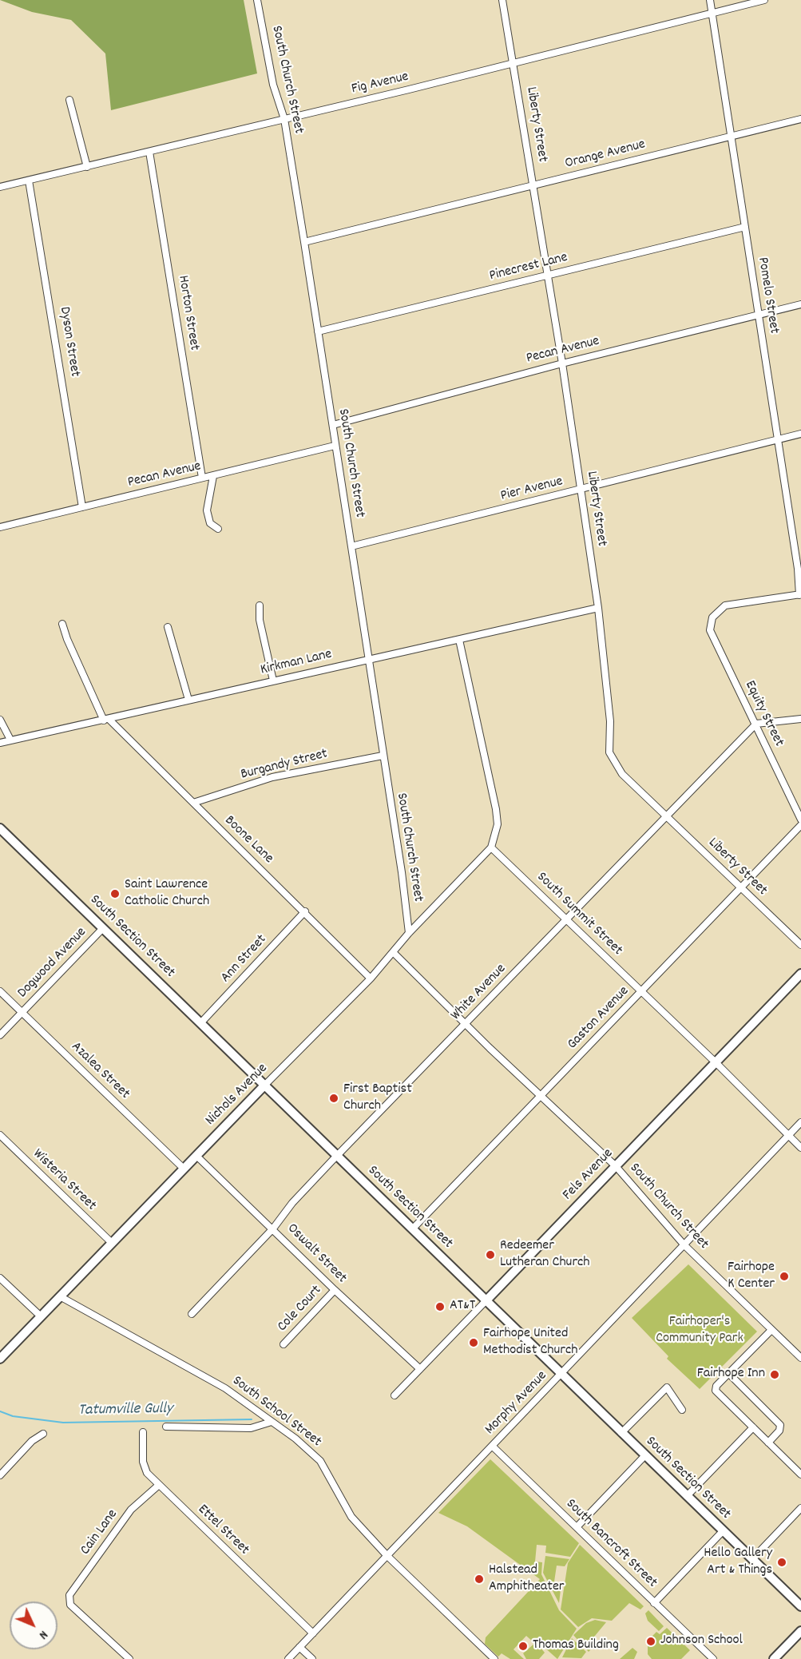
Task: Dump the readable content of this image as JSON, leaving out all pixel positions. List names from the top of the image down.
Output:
{
  "streets": {
    "street": [
      "South Church Street",
      "Fig Avenue",
      "Liberty Street",
      "Orange Avenue",
      "Pinecrest Lane",
      "Pomelo Street",
      "Horton Street",
      "Dyson Street",
      "Pecan Avenue",
      "Pier Avenue",
      "Kirkman Lane",
      "Equity Street",
      "Burgandy Street",
      "Boone Lane",
      "South Summit Street",
      "South Section Street",
      "Ann Street",
      "Dogwood Avenue",
      "White Avenue",
      "Gaston Avenue",
      "Azalea Street",
      "Nichols Avenue",
      "Fels Avenue",
      "Wisteria Street",
      "Oswalt Street",
      "Cole Court",
      "Morphy Avenue",
      "South School Street",
      "Ettel Street",
      "Cain Lane",
      "South Bancroft Street"
    ]
  },
  "crossings": [
    ["South Church Street", "Fig Avenue"],
    ["South Church Street", "Orange Avenue"],
    ["South Church Street", "Pinecrest Lane"],
    ["South Church Street", "Pecan Avenue"],
    ["South Church Street", "Pier Avenue"],
    ["South Church Street", "Kirkman Lane"],
    ["South Church Street", "Burgandy Street"],
    ["South Church Street", "White Avenue"],
    ["South Church Street", "Gaston Avenue"],
    ["South Church Street", "Nichols Avenue"],
    ["South Church Street", "Fels Avenue"],
    ["South Church Street", "Morphy Avenue"],
    ["Fig Avenue", "Liberty Street"],
    ["Fig Avenue", "Pomelo Street"],
    ["Fig Avenue", "Horton Street"],
    ["Fig Avenue", "Dyson Street"],
    ["Liberty Street", "Orange Avenue"],
    ["Liberty Street", "Pinecrest Lane"],
    ["Liberty Street", "Pecan Avenue"],
    ["Liberty Street", "Pier Avenue"],
    ["Liberty Street", "Kirkman Lane"],
    ["Liberty Street", "White Avenue"],
    ["Liberty Street", "Gaston Avenue"],
    ["Orange Avenue", "Pomelo Street"],
    ["Pinecrest Lane", "Pomelo Street"],
    ["Pomelo Street", "Pecan Avenue"],
    ["Pomelo Street", "Pier Avenue"],
    ["Pomelo Street", "Equity Street"],
    ["Horton Street", "Pecan Avenue"],
    ["Dyson Street", "Pecan Avenue"],
    ["Kirkman Lane", "Boone Lane"],
    ["Equity Street", "White Avenue"],
    ["Burgandy Street", "Boone Lane"],
    ["Boone Lane", "Ann Street"],
    ["Boone Lane", "Nichols Avenue"],
    ["South Summit Street", "White Avenue"],
    ["South Summit Street", "Gaston Avenue"],
    ["South Summit Street", "Nichols Avenue"],
    ["South Summit Street", "Fels Avenue"],
    ["South Summit Street", "Morphy Avenue"],
    ["South Section Street", "Ann Street"],
    ["South Section Street", "Dogwood Avenue"],
    ["South Section Street", "White Avenue"],
    ["South Section Street", "Gaston Avenue"],
    ["South Section Street", "Nichols Avenue"],
    ["South Section Street", "Fels Avenue"],
    ["South Section Street", "Morphy Avenue"],
    ["Dogwood Avenue", "Azalea Street"],
    ["White Avenue", "Oswalt Street"],
    ["Azalea Street", "Nichols Avenue"],
    ["Nichols Avenue", "Wisteria Street"],
    ["Nichols Avenue", "Oswalt Street"],
    ["Nichols Avenue", "South School Street"],
    ["Fels Avenue", "Oswalt Street"],
    ["Oswalt Street", "Cole Court"],
    ["Morphy Avenue", "South School Street"],
    ["Morphy Avenue", "Ettel Street"],
    ["Morphy Avenue", "South Bancroft Street"],
    ["Ettel Street", "Cain Lane"]
  ],
  "water": ["Tatumville Gully"],
  "parks": ["Fairhoper's Community Park"],
  "places": [
    "Saint Lawrence Catholic Church",
    "First Baptist Church",
    "Redeemer Lutheran Church",
    "Fairhope K Center",
    "AT&T",
    "Fairhope United Methodist Church",
    "Fairhope Inn",
    "Hello Gallery Art & Things",
    "Halstead Amphitheater",
    "Johnson School",
    "Thomas Building"
  ],
  "north": "bottom right"
}
